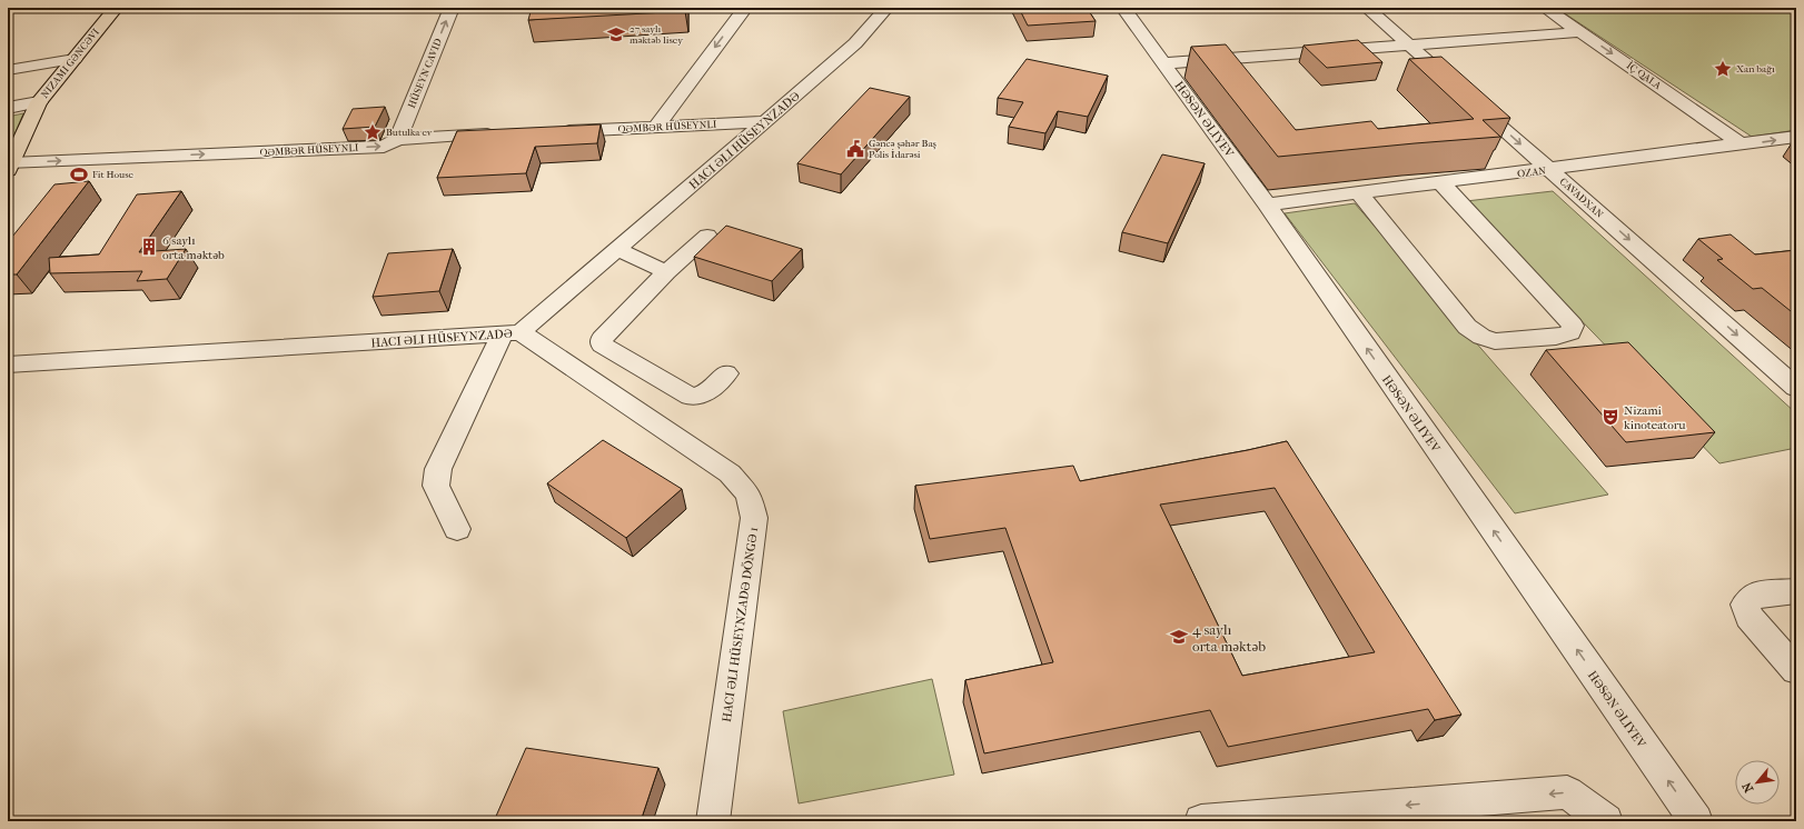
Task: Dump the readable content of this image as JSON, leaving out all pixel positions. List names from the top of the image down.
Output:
{
  "streets": {
    "main road": ["NIZAMI GƏNCƏVI"],
    "street": [
      "HÜSEYN CAVID",
      "İÇ QALA",
      "HƏSƏN ƏLIYEV",
      "QƏMBƏR HÜSEYNLI",
      "OZAN",
      "CAVADXAN"
    ]
  },
  "crossings": [
    ["NIZAMI GƏNCƏVI", "QƏMBƏR HÜSEYNLI"],
    ["HÜSEYN CAVID", "QƏMBƏR HÜSEYNLI"],
    ["İÇ QALA", "OZAN"],
    ["HƏSƏN ƏLIYEV", "OZAN"],
    ["OZAN", "CAVADXAN"]
  ],
  "one_way": [
    "HÜSEYN CAVID",
    "İÇ QALA",
    "HƏSƏN ƏLIYEV",
    "CAVADXAN"
  ],
  "places": {
    "school or university": ["27 saylı məktəb-lisey", "4 saylı orta məktəb"],
    "place": ["Xan bağı", "Butulka ev"],
    "public building": ["Gəncə şəhər Baş Polis İdarəsi"],
    "sports": ["Fit House"],
    "building": ["6 saylı orta məktəb"],
    "theatre": ["Nizami kinoteatoru"]
  },
  "north": "bottom left"
}
